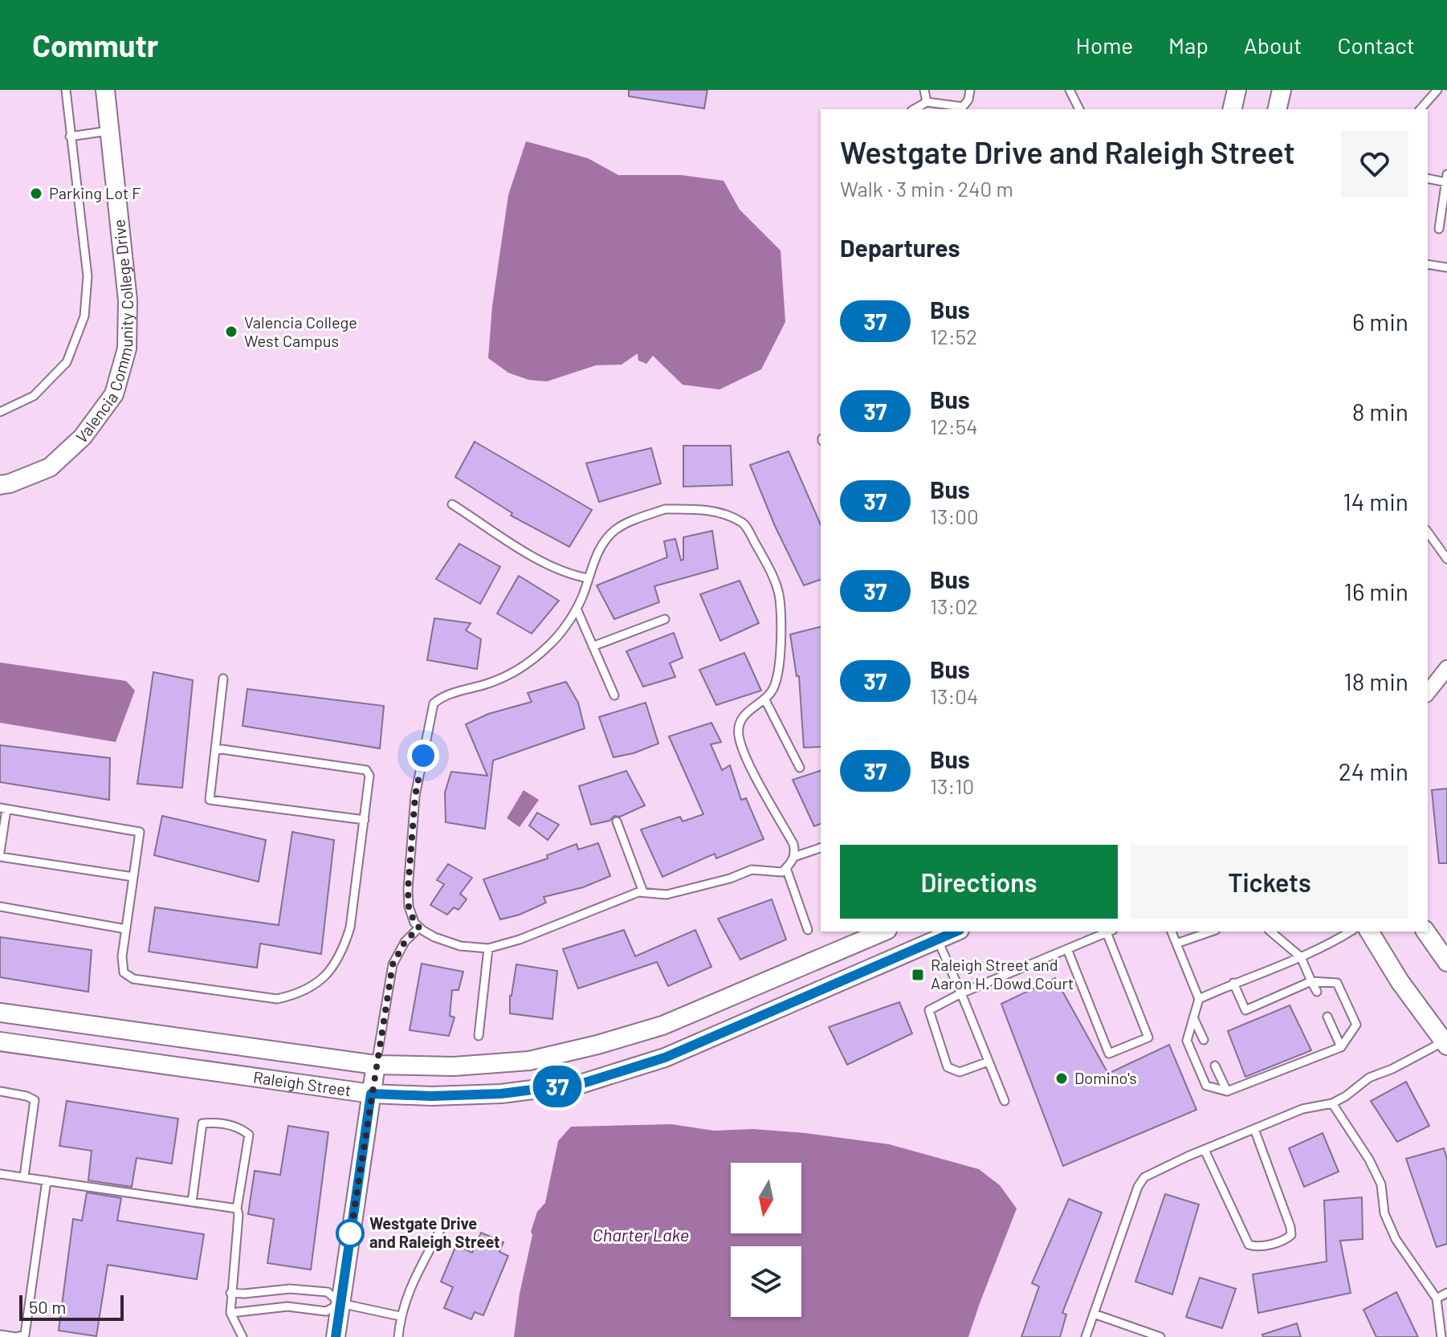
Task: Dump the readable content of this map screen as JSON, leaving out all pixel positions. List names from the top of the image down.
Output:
{
  "streets": {
    "street": ["Valencia Community College Drive", "Raleigh Street"]
  },
  "water": ["Charter Lake"],
  "places": {
    "other": [
      "Parking Lot F",
      "Valencia College West Campus",
      "Domino's",
      "Westgate Drive and Raleigh Street"
    ],
    "transit": ["Raleigh Street and Aaron H. Dowd Court"]
  },
  "lines": ["bus line 37"],
  "scale_bar": "50 m",
  "north": "bottom",
  "page": {
    "header": "Commutr",
    "nav": [
      "Home",
      "Map",
      "About",
      "Contact"
    ],
    "on_map": "37",
    "heading": [
      ["Westgate Drive and Raleigh Street", "Walk · 3 min · 240 m"],
      "Departures"
    ],
    "list": [
      {
        "mark": "37",
        "name": "Bus",
        "note": "12:52",
        "value": "6 min"
      },
      {
        "mark": "37",
        "name": "Bus",
        "note": "12:54",
        "value": "8 min"
      },
      {
        "mark": "37",
        "name": "Bus",
        "note": "13:00",
        "value": "14 min"
      },
      {
        "mark": "37",
        "name": "Bus",
        "note": "13:02",
        "value": "16 min"
      },
      {
        "mark": "37",
        "name": "Bus",
        "note": "13:04",
        "value": "18 min"
      },
      {
        "mark": "37",
        "name": "Bus",
        "note": "13:10",
        "value": "24 min"
      }
    ],
    "buttons": ["Directions", "Tickets"],
    "scale": "50 m"
  }
}
